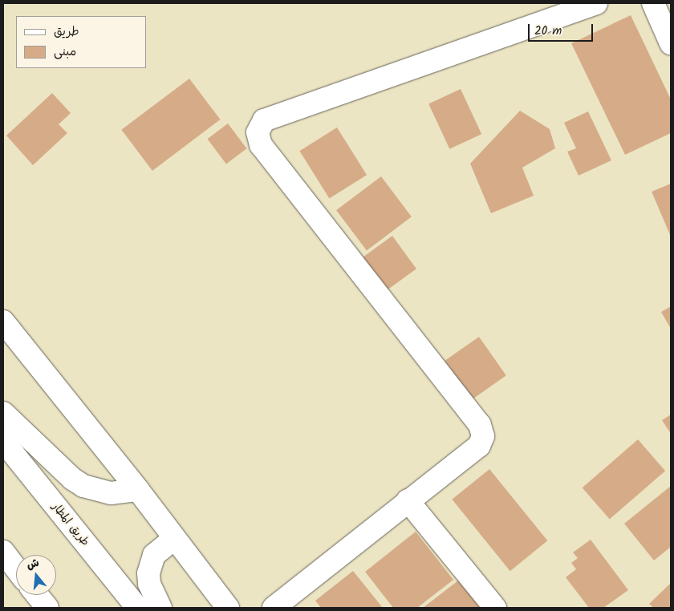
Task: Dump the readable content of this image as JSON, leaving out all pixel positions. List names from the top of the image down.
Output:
{
  "streets": {
    "main road": ["طريق المطار"]
  },
  "legend": ["طريق", "مبنى"],
  "scale_bar": "20 m",
  "north": "top"
}
